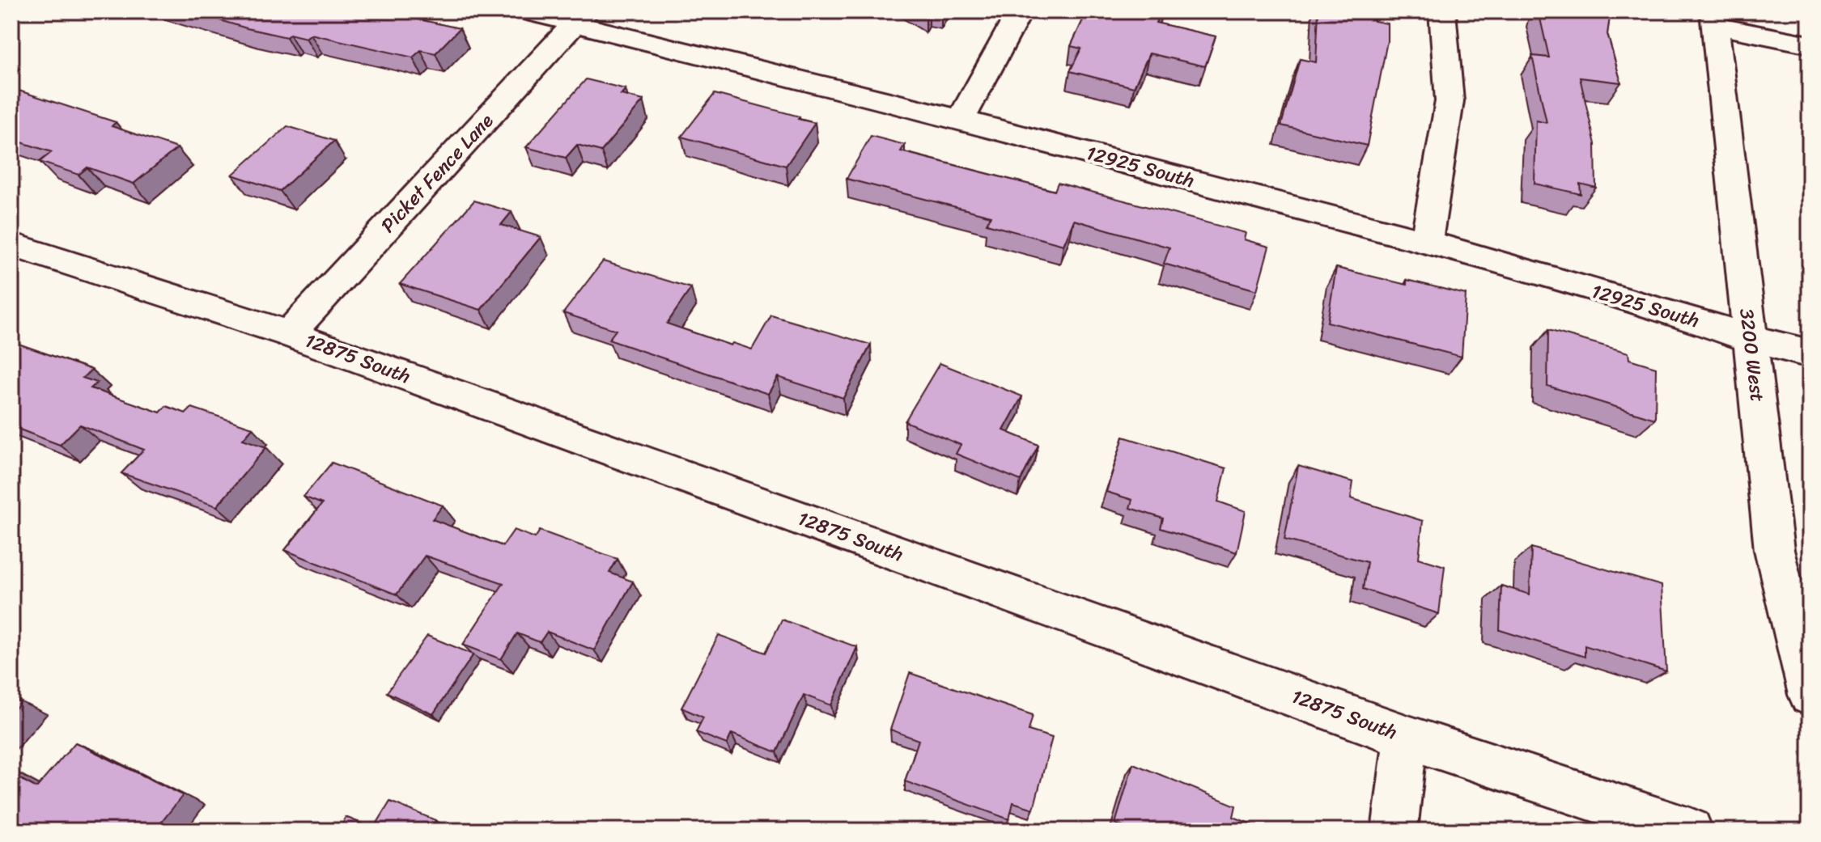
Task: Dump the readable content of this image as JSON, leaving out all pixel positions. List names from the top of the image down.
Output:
{
  "streets": {
    "street": [
      "12925 South",
      "Picket Fence Lane",
      "3200 West",
      "12875 South"
    ]
  },
  "crossings": [
    ["12925 South", "Picket Fence Lane"],
    ["12925 South", "3200 West"],
    ["Picket Fence Lane", "12875 South"]
  ]
}
